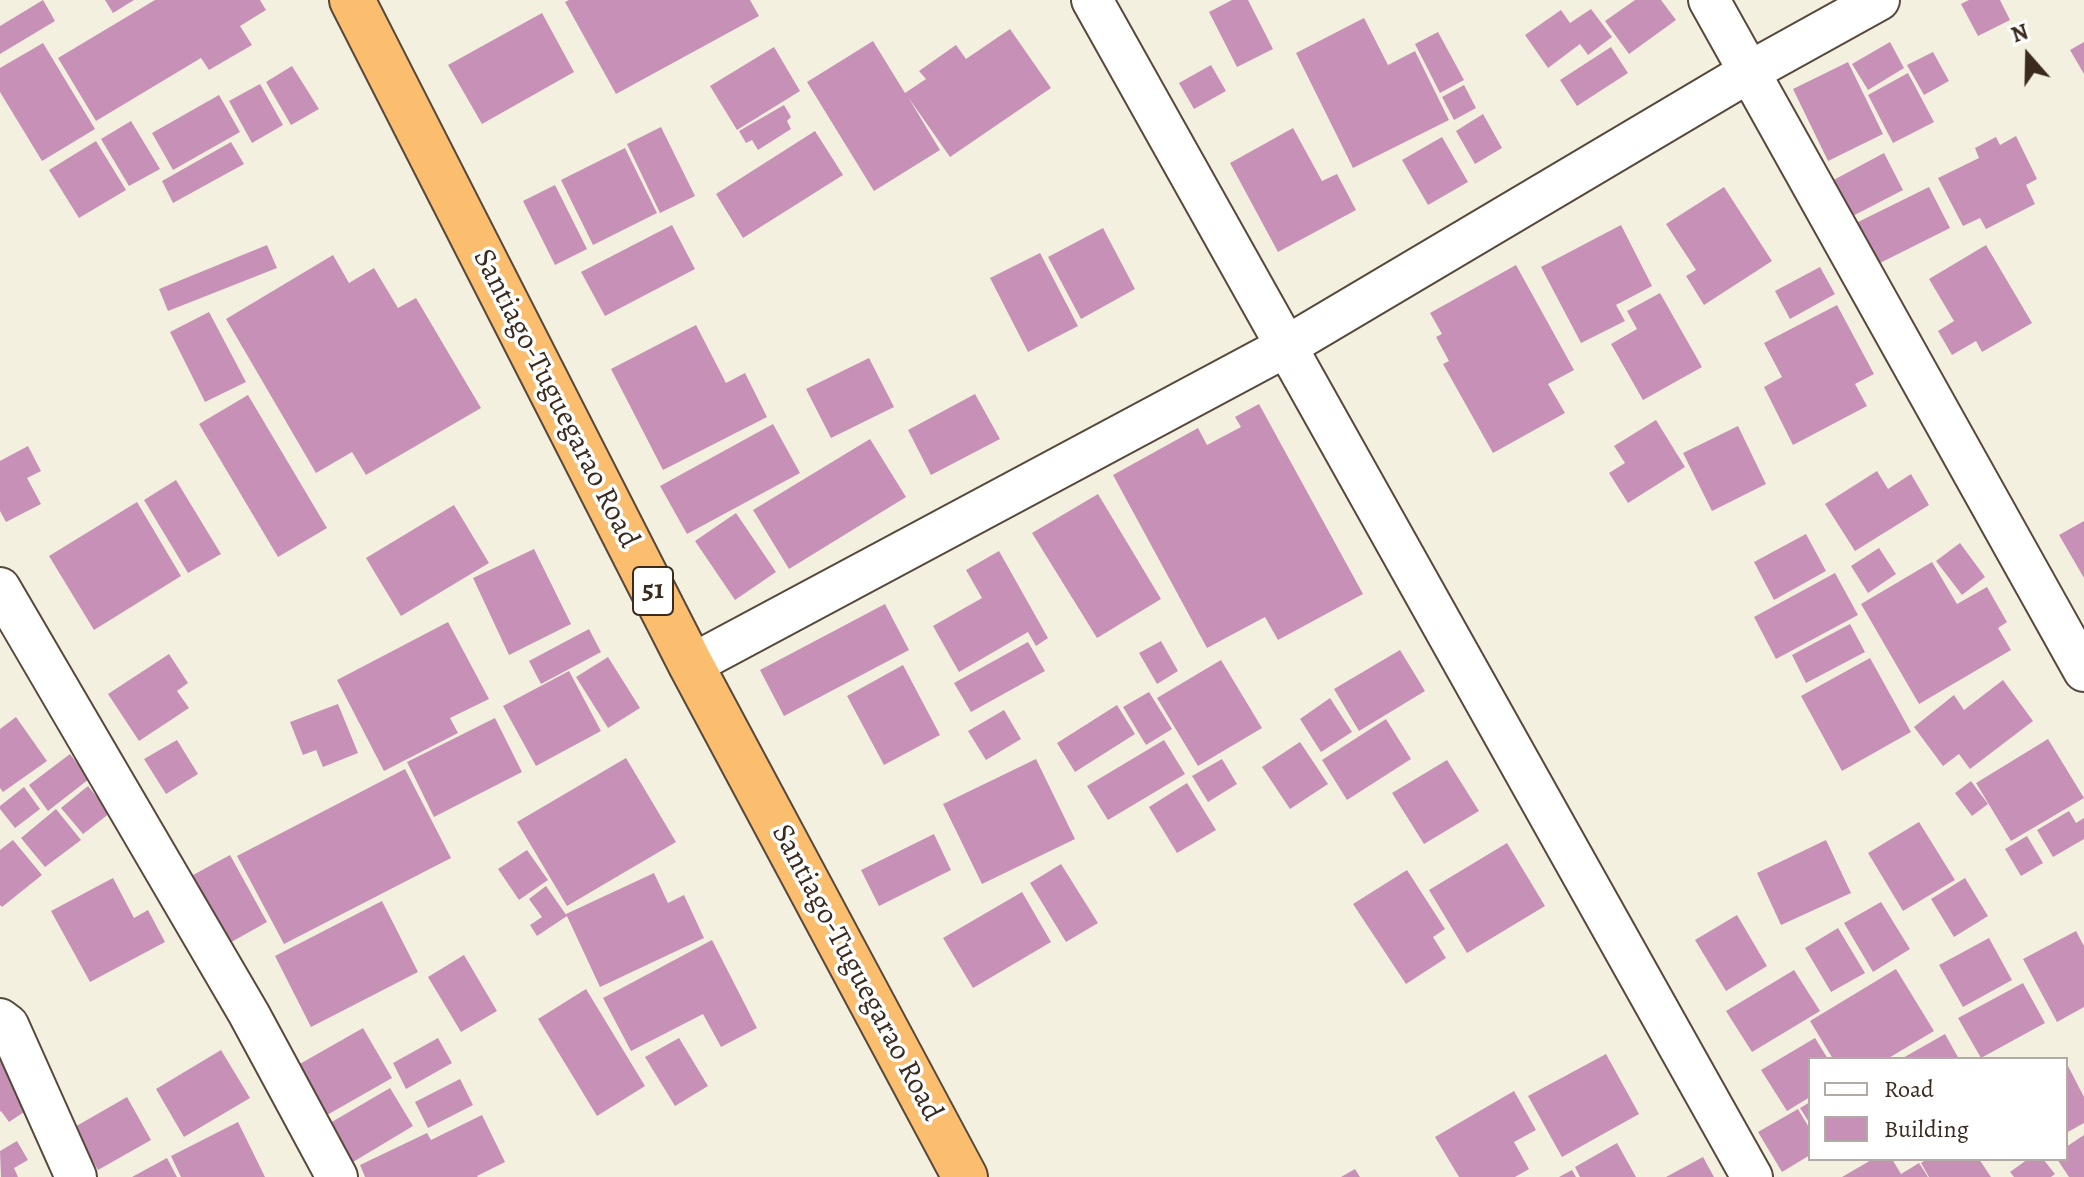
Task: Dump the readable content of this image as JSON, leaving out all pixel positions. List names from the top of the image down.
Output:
{
  "streets": {
    "highway": ["Santiago-Tuguegarao Road", "51"]
  },
  "legend": ["Road", "Building"],
  "north": "top"
}
